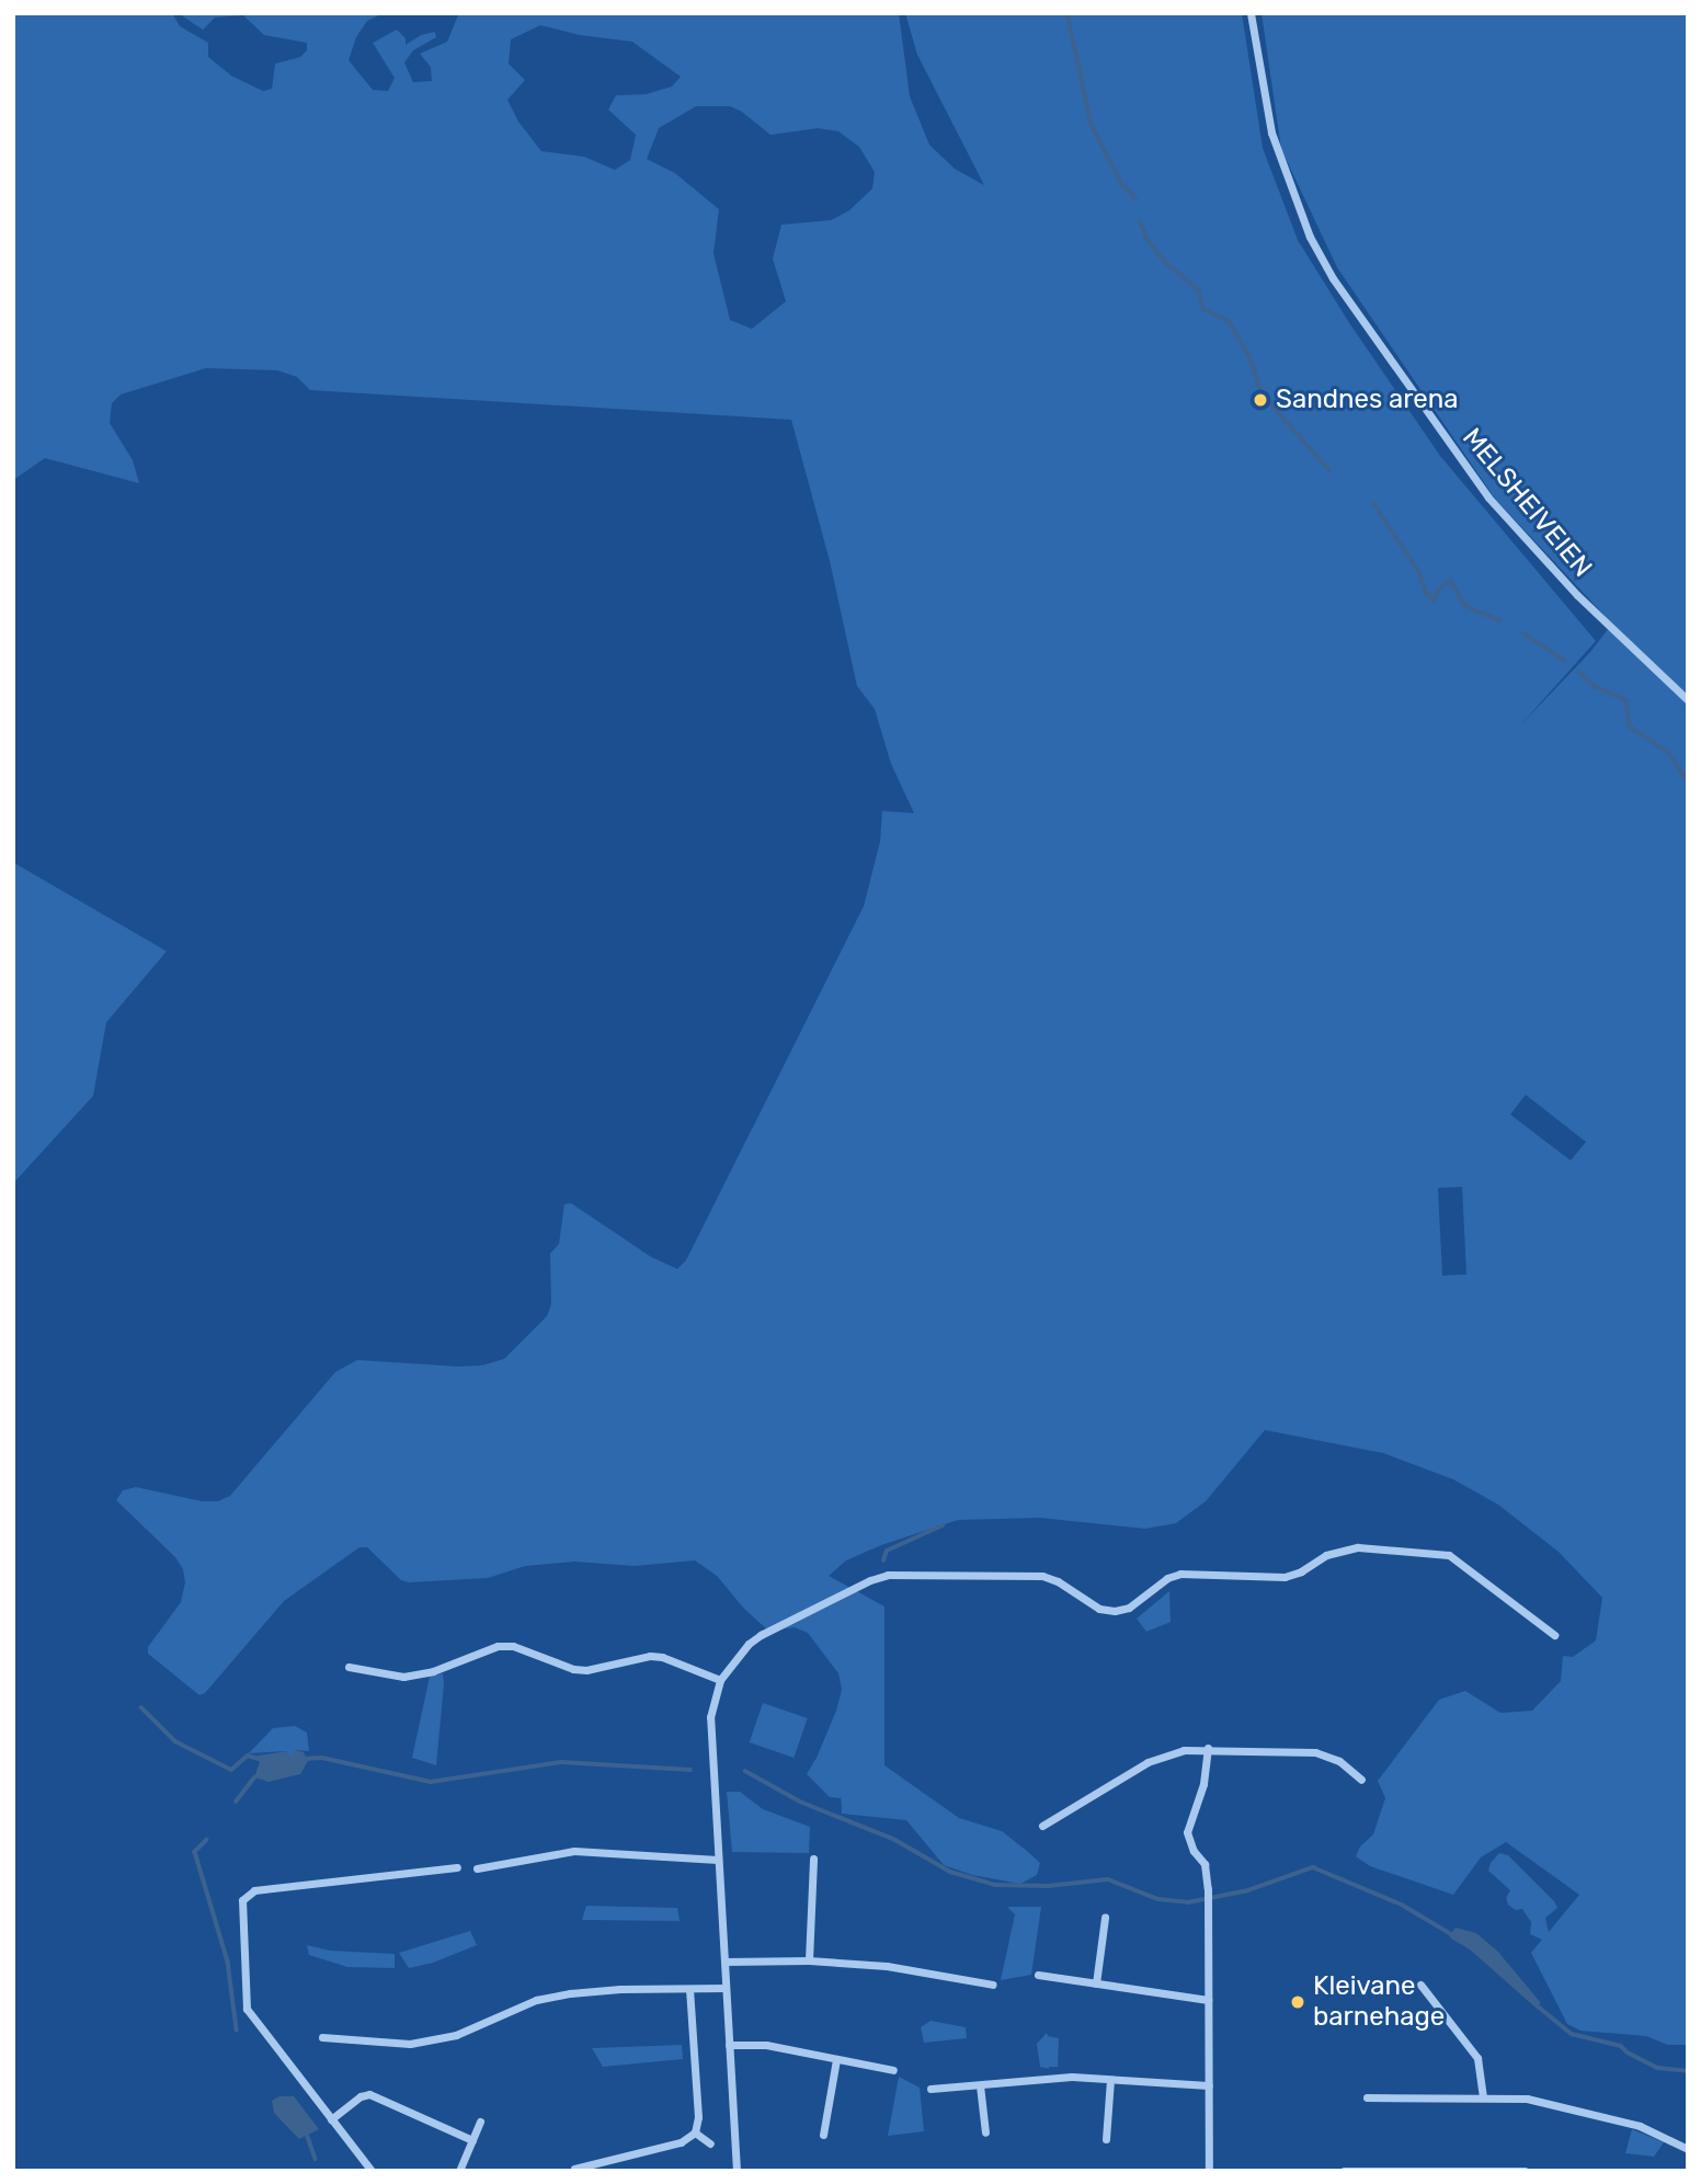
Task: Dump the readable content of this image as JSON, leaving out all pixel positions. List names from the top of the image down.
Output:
{
  "streets": {
    "street": ["MELSHEIVEIEN"]
  },
  "places": ["Sandnes arena", "Kleivane barnehage"]
}
